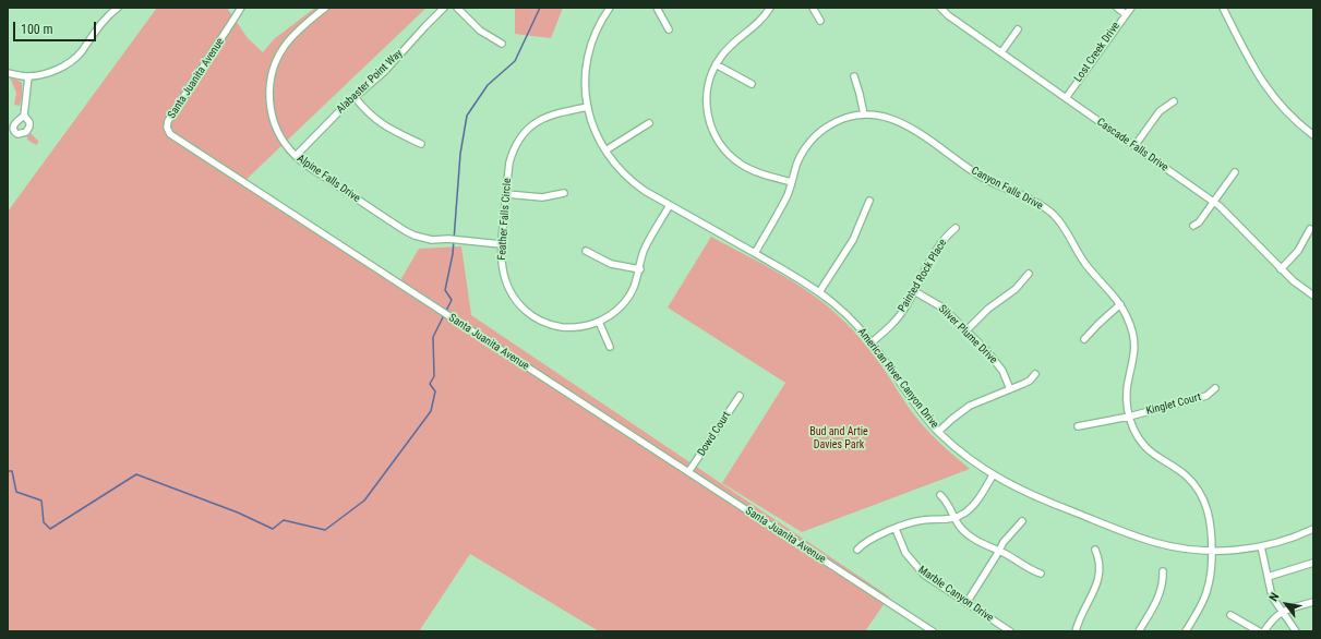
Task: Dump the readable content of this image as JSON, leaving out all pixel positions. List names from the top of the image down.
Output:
{
  "streets": {
    "street": [
      "Lost Creek Drive",
      "Santa Juanita Avenue",
      "Alabaster Point Way",
      "Cascade Falls Drive",
      "Alpine Falls Drive",
      "Canyon Falls Drive",
      "Feather Falls Circle",
      "Painted Rock Place",
      "Silver Plume Drive",
      "American River Canyon Drive",
      "Kinglet Court",
      "Dowd Court",
      "Marble Canyon Drive"
    ]
  },
  "crossings": [
    ["Lost Creek Drive", "Cascade Falls Drive"],
    ["Santa Juanita Avenue", "Dowd Court"],
    ["Alabaster Point Way", "Alpine Falls Drive"],
    ["Alpine Falls Drive", "Feather Falls Circle"],
    ["Canyon Falls Drive", "American River Canyon Drive"],
    ["Canyon Falls Drive", "Kinglet Court"],
    ["Feather Falls Circle", "American River Canyon Drive"],
    ["Painted Rock Place", "Silver Plume Drive"],
    ["Painted Rock Place", "American River Canyon Drive"]
  ],
  "parks": ["Bud and Artie Davies Park"],
  "scale_bar": "100 m",
  "north": "top left"
}
